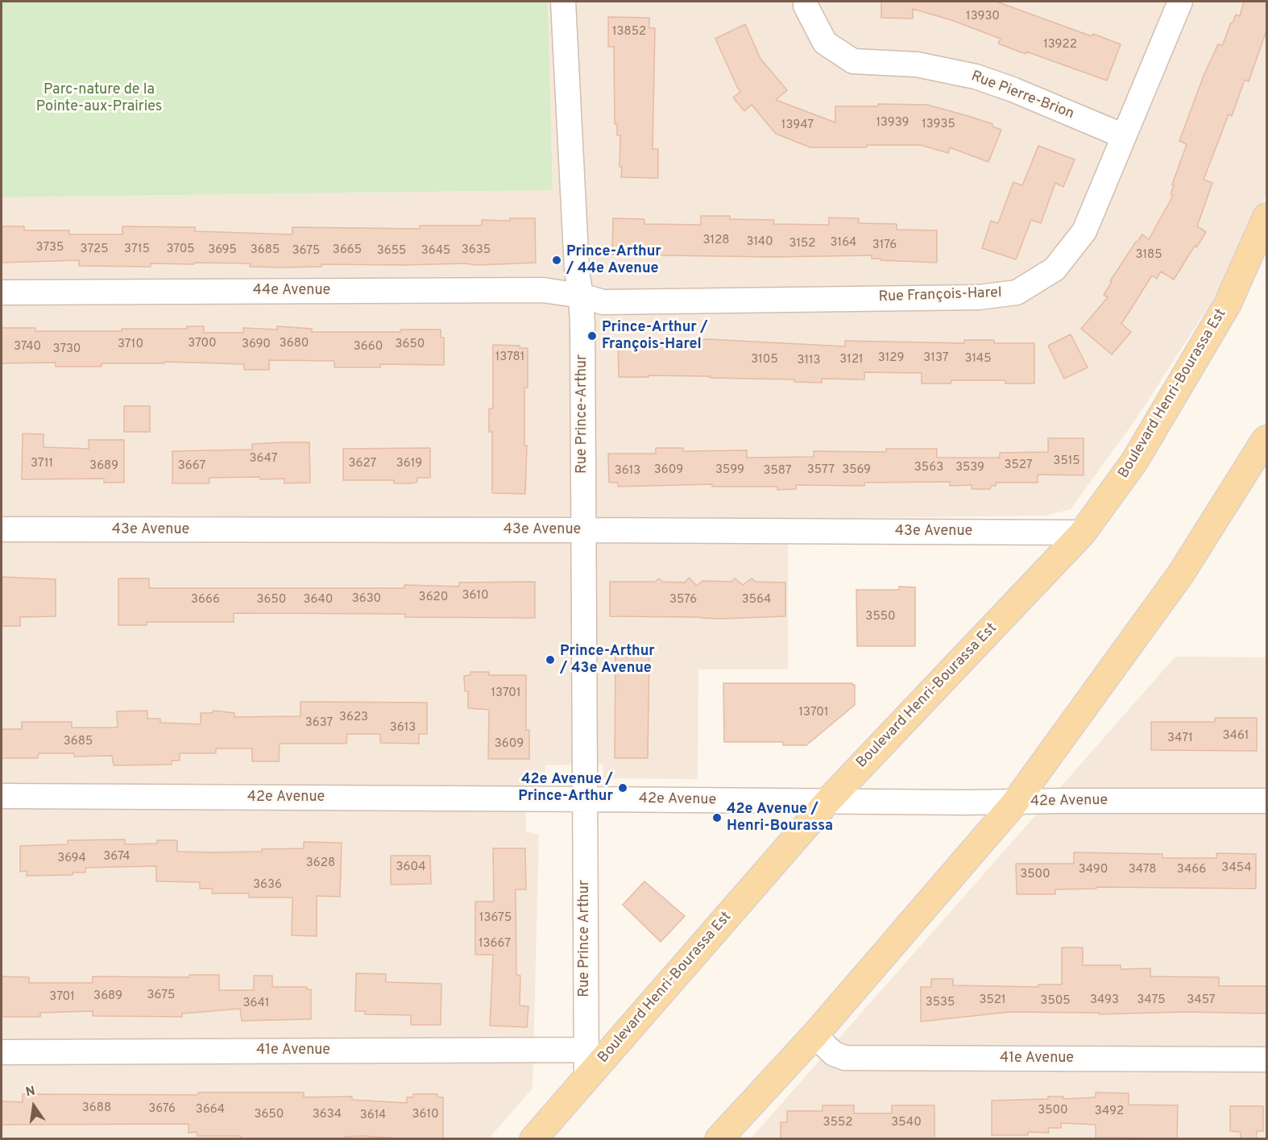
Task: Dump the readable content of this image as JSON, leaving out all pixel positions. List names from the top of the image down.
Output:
{
  "streets": {
    "main road": ["Boulevard Henri-Bourassa Est"],
    "street": [
      "Rue Pierre-Brion",
      "44e Avenue",
      "Rue François-Harel",
      "Rue Prince-Arthur",
      "43e Avenue",
      "42e Avenue",
      "Rue Prince Arthur",
      "41e Avenue"
    ]
  },
  "crossings": [
    ["Rue Pierre-Brion", "Rue François-Harel"],
    ["44e Avenue", "Rue François-Harel"],
    ["44e Avenue", "Rue Prince-Arthur"],
    ["Rue François-Harel", "Rue Prince-Arthur"],
    ["Boulevard Henri-Bourassa Est", "43e Avenue"],
    ["Boulevard Henri-Bourassa Est", "42e Avenue"],
    ["Boulevard Henri-Bourassa Est", "Rue Prince Arthur"],
    ["Rue Prince-Arthur", "43e Avenue"],
    ["Rue Prince-Arthur", "42e Avenue"],
    ["Rue Prince-Arthur", "Rue Prince Arthur"],
    ["42e Avenue", "Rue Prince Arthur"],
    ["Rue Prince Arthur", "41e Avenue"]
  ],
  "parks": ["Parc-nature de la Pointe-aux-Prairies"],
  "places": [
    "Prince-Arthur / 44e Avenue",
    "Prince-Arthur / François-Harel",
    "Prince-Arthur / 43e Avenue",
    "42e Avenue / Prince-Arthur",
    "42e Avenue / Henri-Bourassa"
  ],
  "house_numbers": [
    "13930",
    "13852",
    "13922",
    "13939",
    "13935",
    "13947",
    "3128",
    "3140",
    "3164",
    "3152",
    "3176",
    "3735",
    "3725",
    "3715",
    "3705",
    "3695",
    "3685",
    "3665",
    "3635",
    "3675",
    "3655",
    "3645",
    "3185",
    "3700",
    "3680",
    "3710",
    "3690",
    "3650",
    "3740",
    "3660",
    "3730",
    "13781",
    "3129",
    "3137",
    "3145",
    "3105",
    "3121",
    "3113",
    "3647",
    "3515",
    "3711",
    "3627",
    "3619",
    "3527",
    "3689",
    "3667",
    "3563",
    "3539",
    "3609",
    "3599",
    "3577",
    "3569",
    "3613",
    "3587",
    "3610",
    "3620",
    "3630",
    "3666",
    "3650",
    "3640",
    "3576",
    "3564",
    "3550",
    "13701",
    "13701",
    "3623",
    "3637",
    "3613",
    "3461",
    "3471",
    "3685",
    "3609",
    "3674",
    "3694",
    "3628",
    "3604",
    "3454",
    "3490",
    "3478",
    "3466",
    "3500",
    "3636",
    "13675",
    "13667",
    "3675",
    "3689",
    "3701",
    "3521",
    "3493",
    "3475",
    "3457",
    "3505",
    "3535",
    "3641",
    "3688",
    "3676",
    "3664",
    "3500",
    "3492",
    "3650",
    "3634",
    "3610",
    "3614",
    "3552",
    "3540"
  ],
  "north": "top"
}
